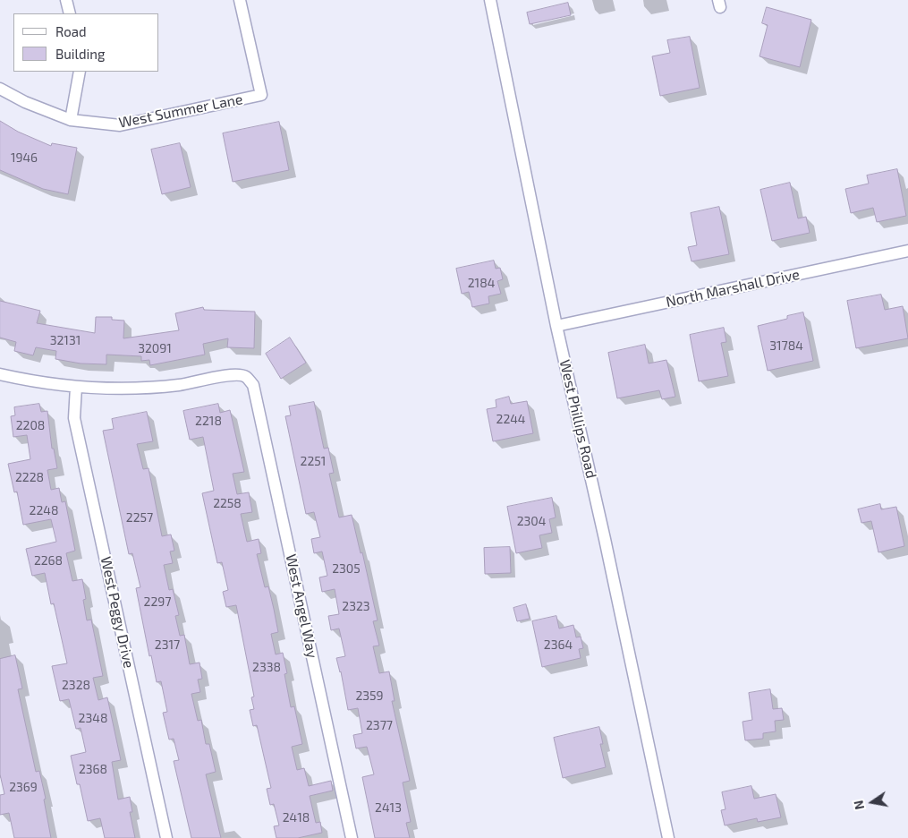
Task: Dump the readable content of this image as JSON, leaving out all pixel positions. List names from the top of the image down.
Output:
{
  "streets": {
    "street": [
      "West Summer Lane",
      "North Marshall Drive",
      "West Phillips Road",
      "West Angel Way",
      "West Peggy Drive"
    ]
  },
  "crossings": [
    ["North Marshall Drive", "West Phillips Road"],
    ["West Angel Way", "West Peggy Drive"]
  ],
  "house_numbers": [
    "1946",
    "2184",
    "32131",
    "31784",
    "32091",
    "2244",
    "2218",
    "2208",
    "2251",
    "2228",
    "2258",
    "2248",
    "2257",
    "2304",
    "2268",
    "2305",
    "2297",
    "2323",
    "2317",
    "2364",
    "2338",
    "2328",
    "2359",
    "2348",
    "2377",
    "2368",
    "2369",
    "2413",
    "2418"
  ],
  "legend": ["Road", "Building"],
  "north": "left"
}
